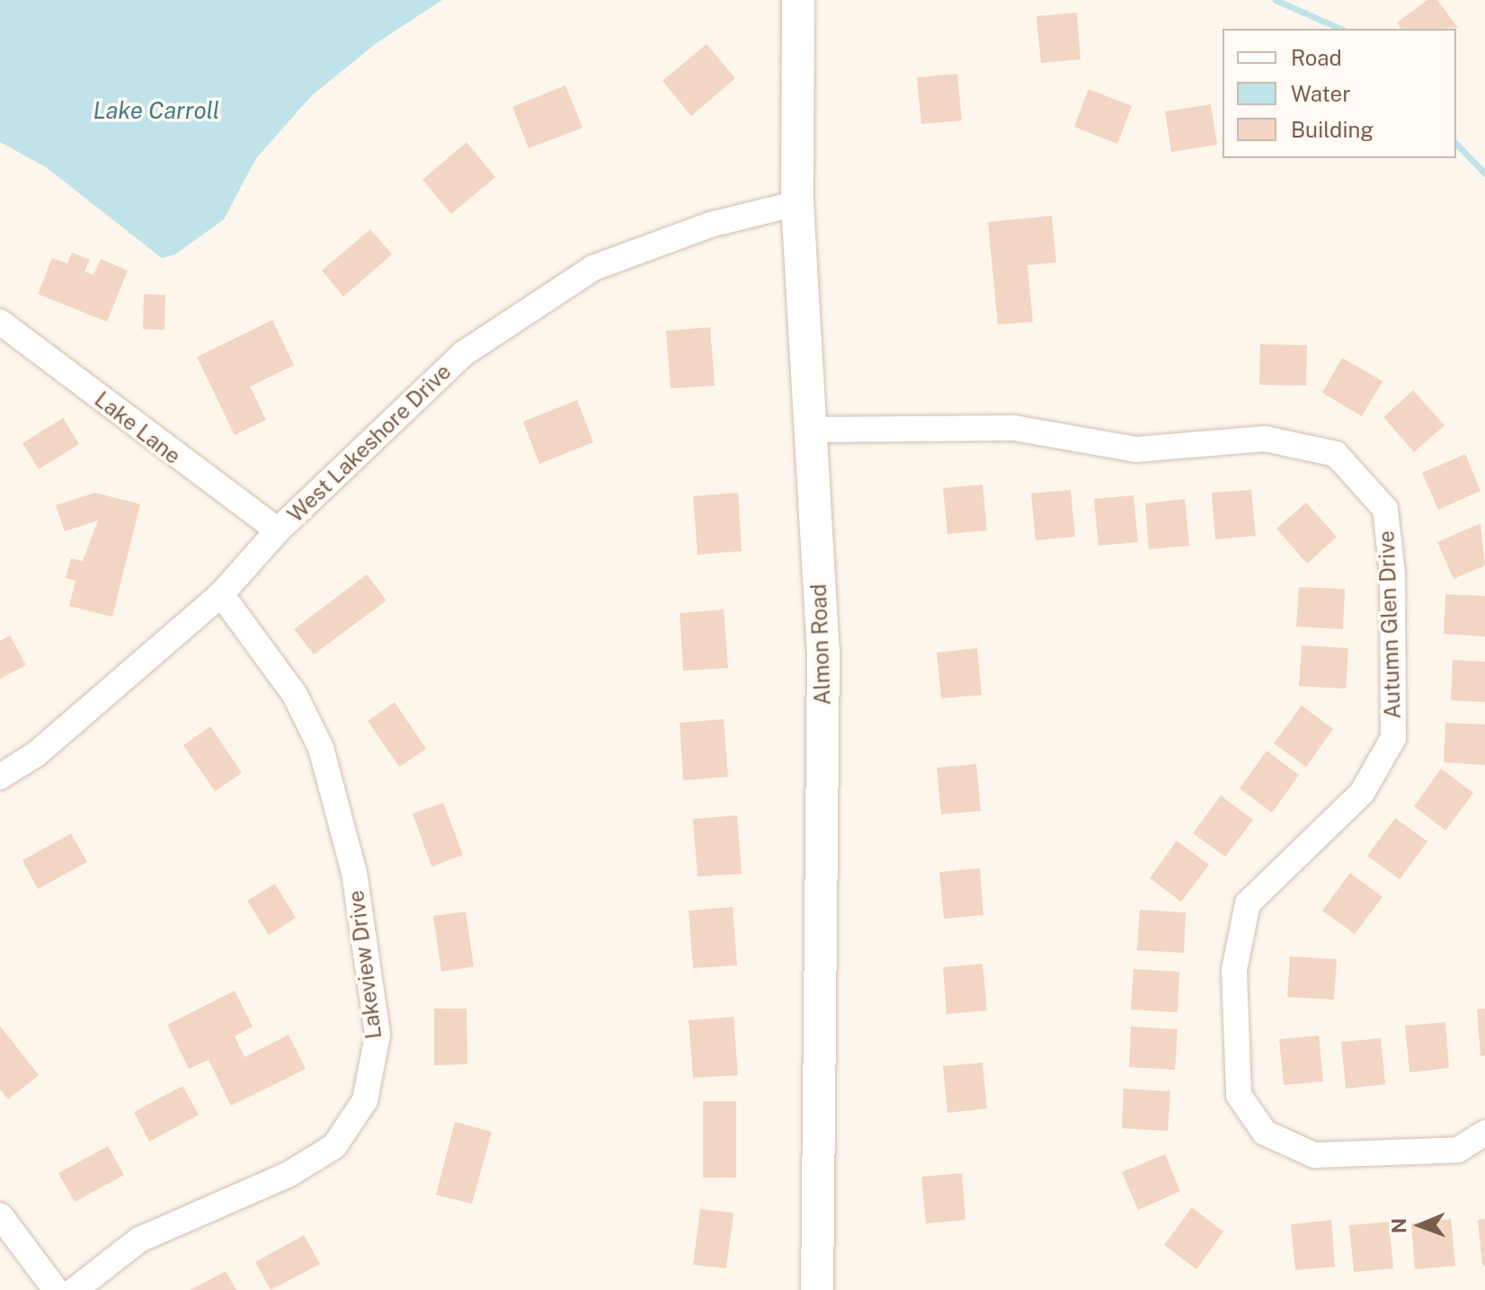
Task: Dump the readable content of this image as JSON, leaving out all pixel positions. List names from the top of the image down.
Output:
{
  "streets": {
    "street": [
      "Lake Lane",
      "West Lakeshore Drive",
      "Autumn Glen Drive",
      "Almon Road",
      "Lakeview Drive"
    ]
  },
  "crossings": [
    ["Lake Lane", "West Lakeshore Drive"],
    ["West Lakeshore Drive", "Almon Road"],
    ["West Lakeshore Drive", "Lakeview Drive"],
    ["Autumn Glen Drive", "Almon Road"]
  ],
  "water": ["Lake Carroll"],
  "legend": ["Road", "Water", "Building"],
  "north": "left"
}
